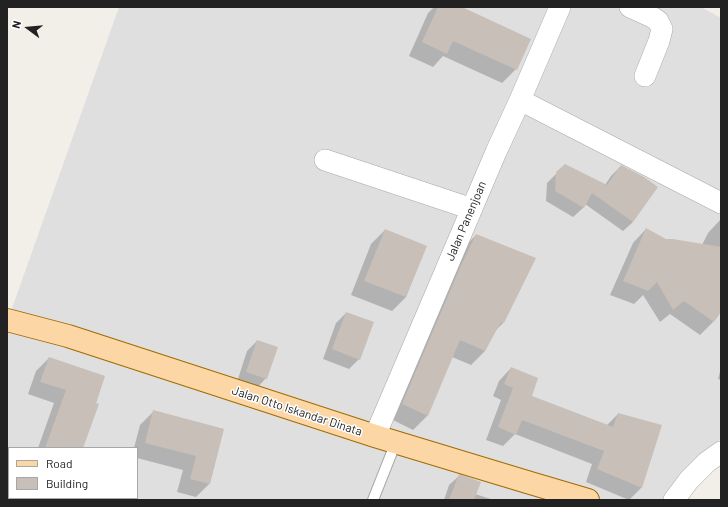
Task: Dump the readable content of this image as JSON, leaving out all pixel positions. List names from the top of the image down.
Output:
{
  "streets": {
    "main road": ["Jalan Otto Iskandar Dinata"],
    "street": ["Jalan Panenjoan"]
  },
  "crossings": [
    ["Jalan Panenjoan", "Jalan Otto Iskandar Dinata"]
  ],
  "legend": ["Road", "Building"],
  "north": "left"
}
